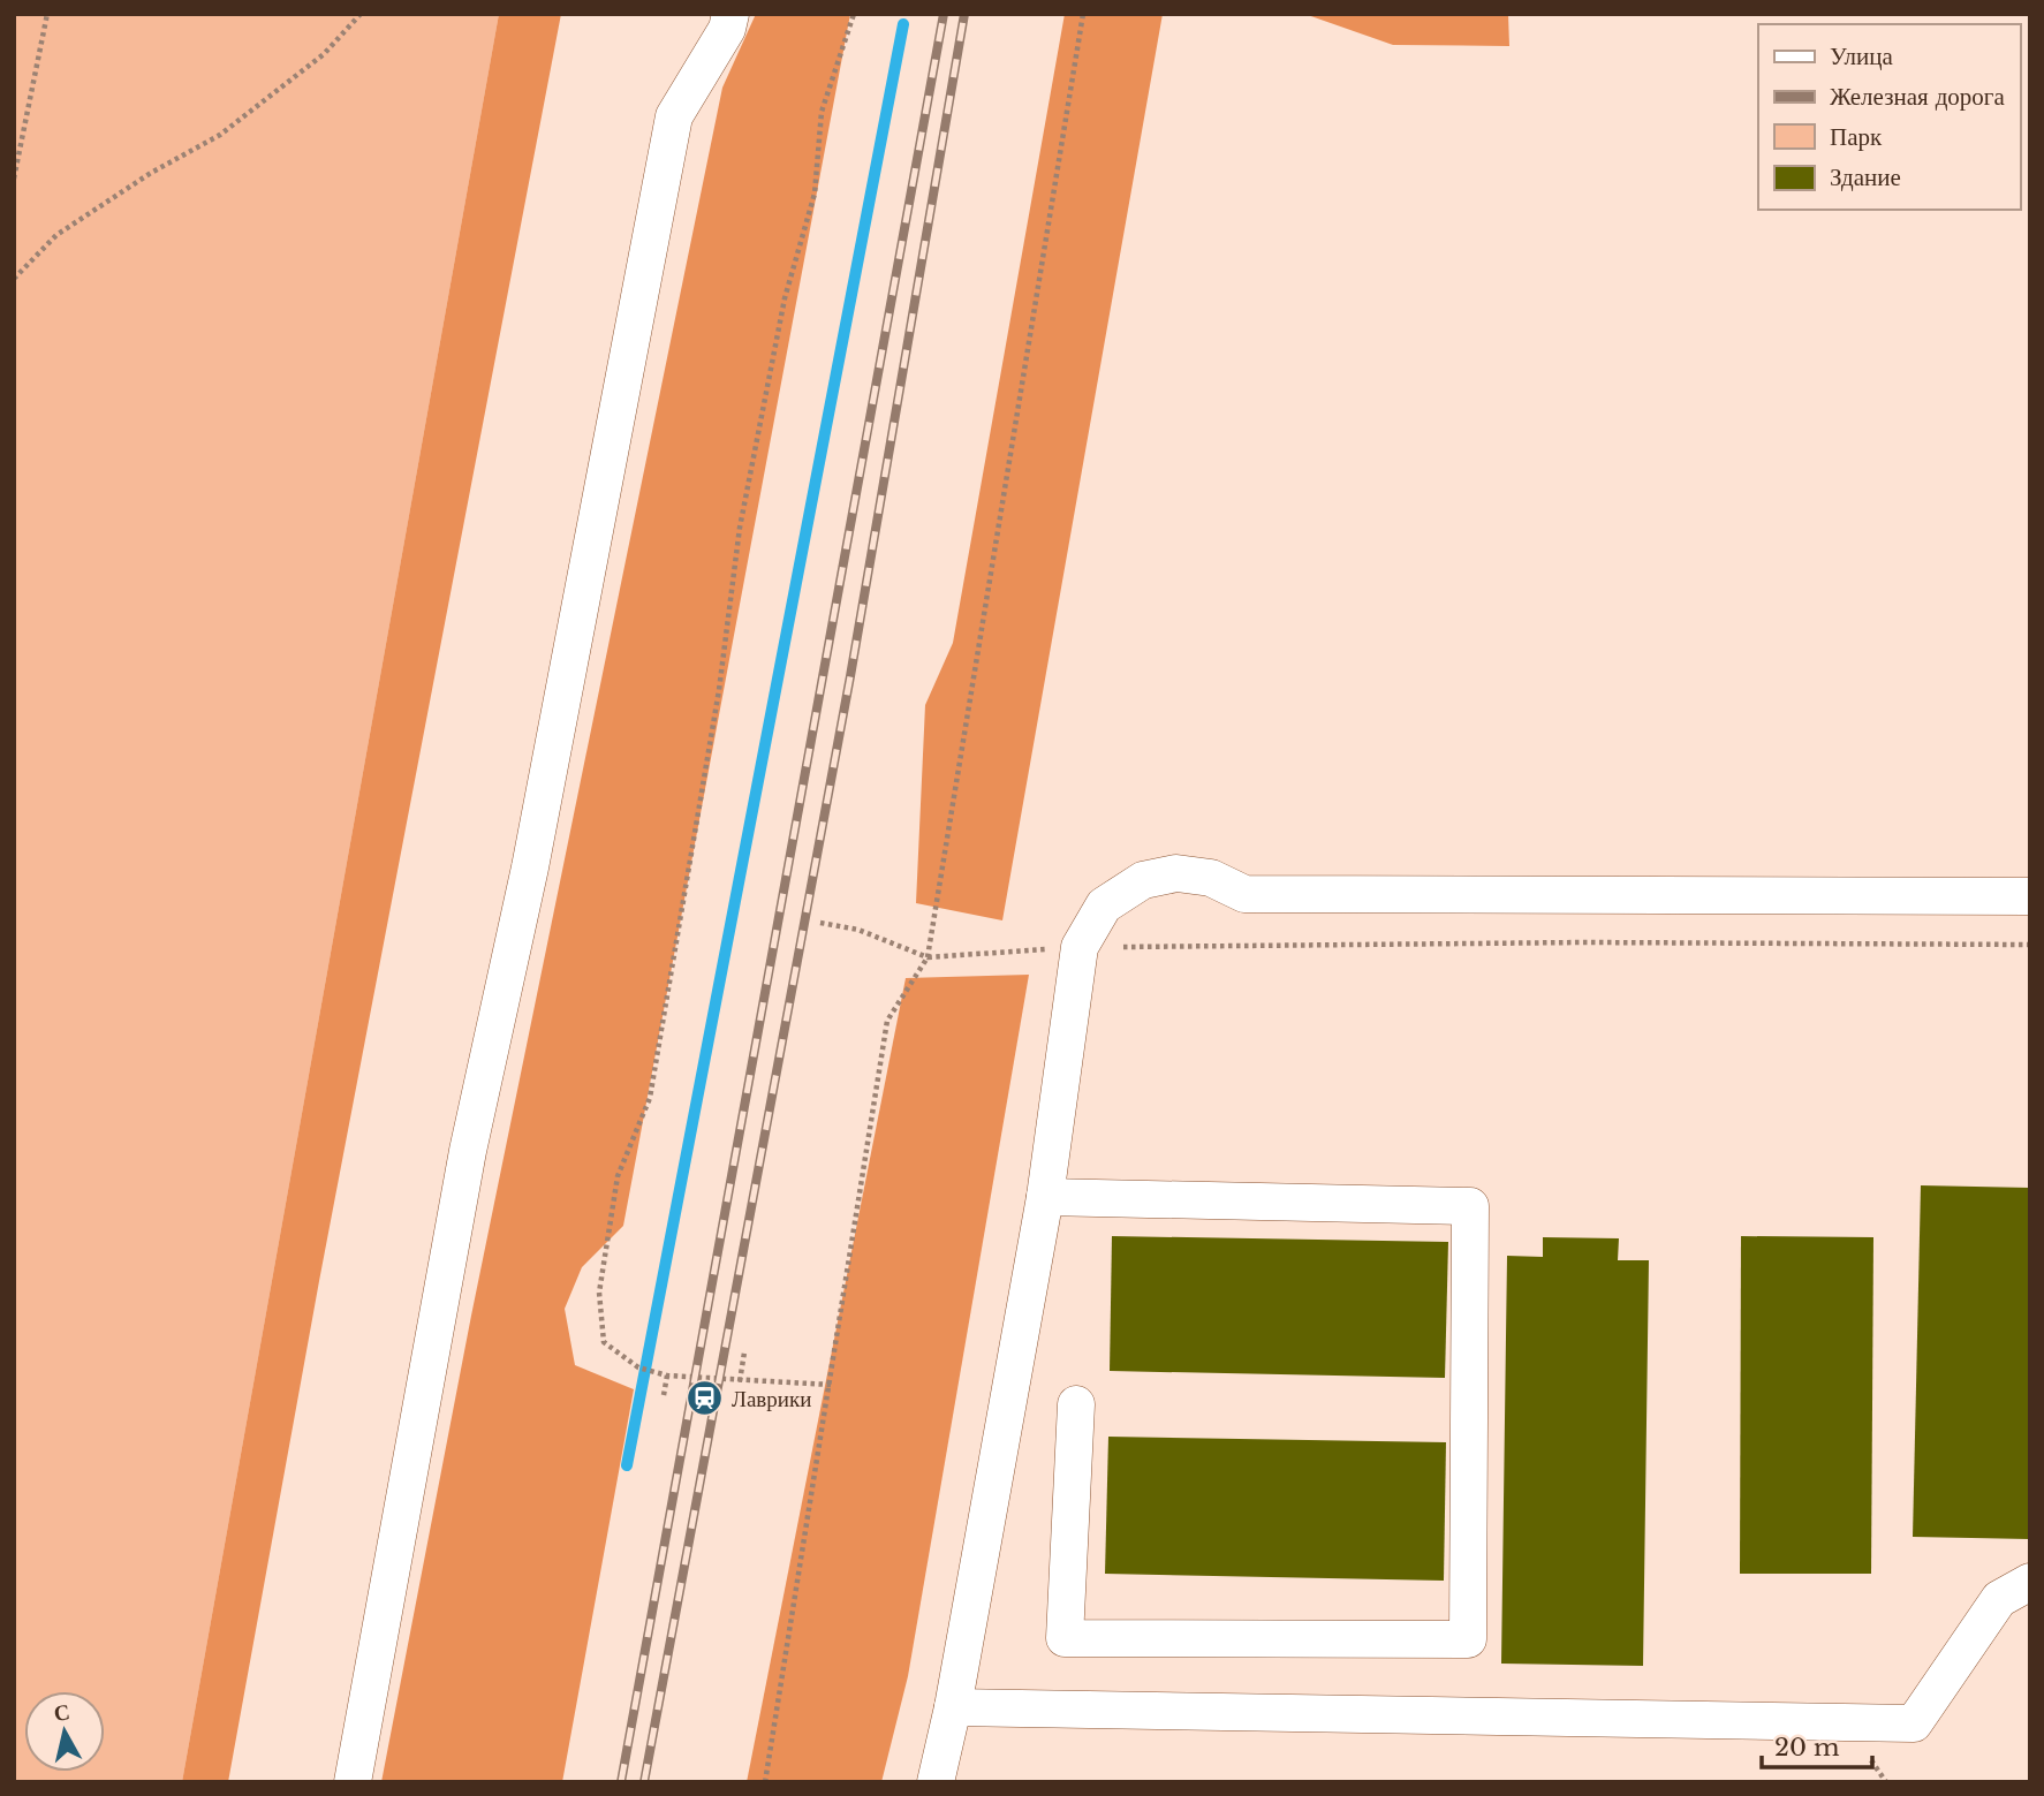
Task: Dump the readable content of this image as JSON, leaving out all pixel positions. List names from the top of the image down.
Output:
{
  "places": {
    "station": ["Лаврики"]
  },
  "legend": [
    "Улица",
    "Железная дорога",
    "Парк",
    "Здание"
  ],
  "scale_bar": "20 m",
  "north": "top"
}
